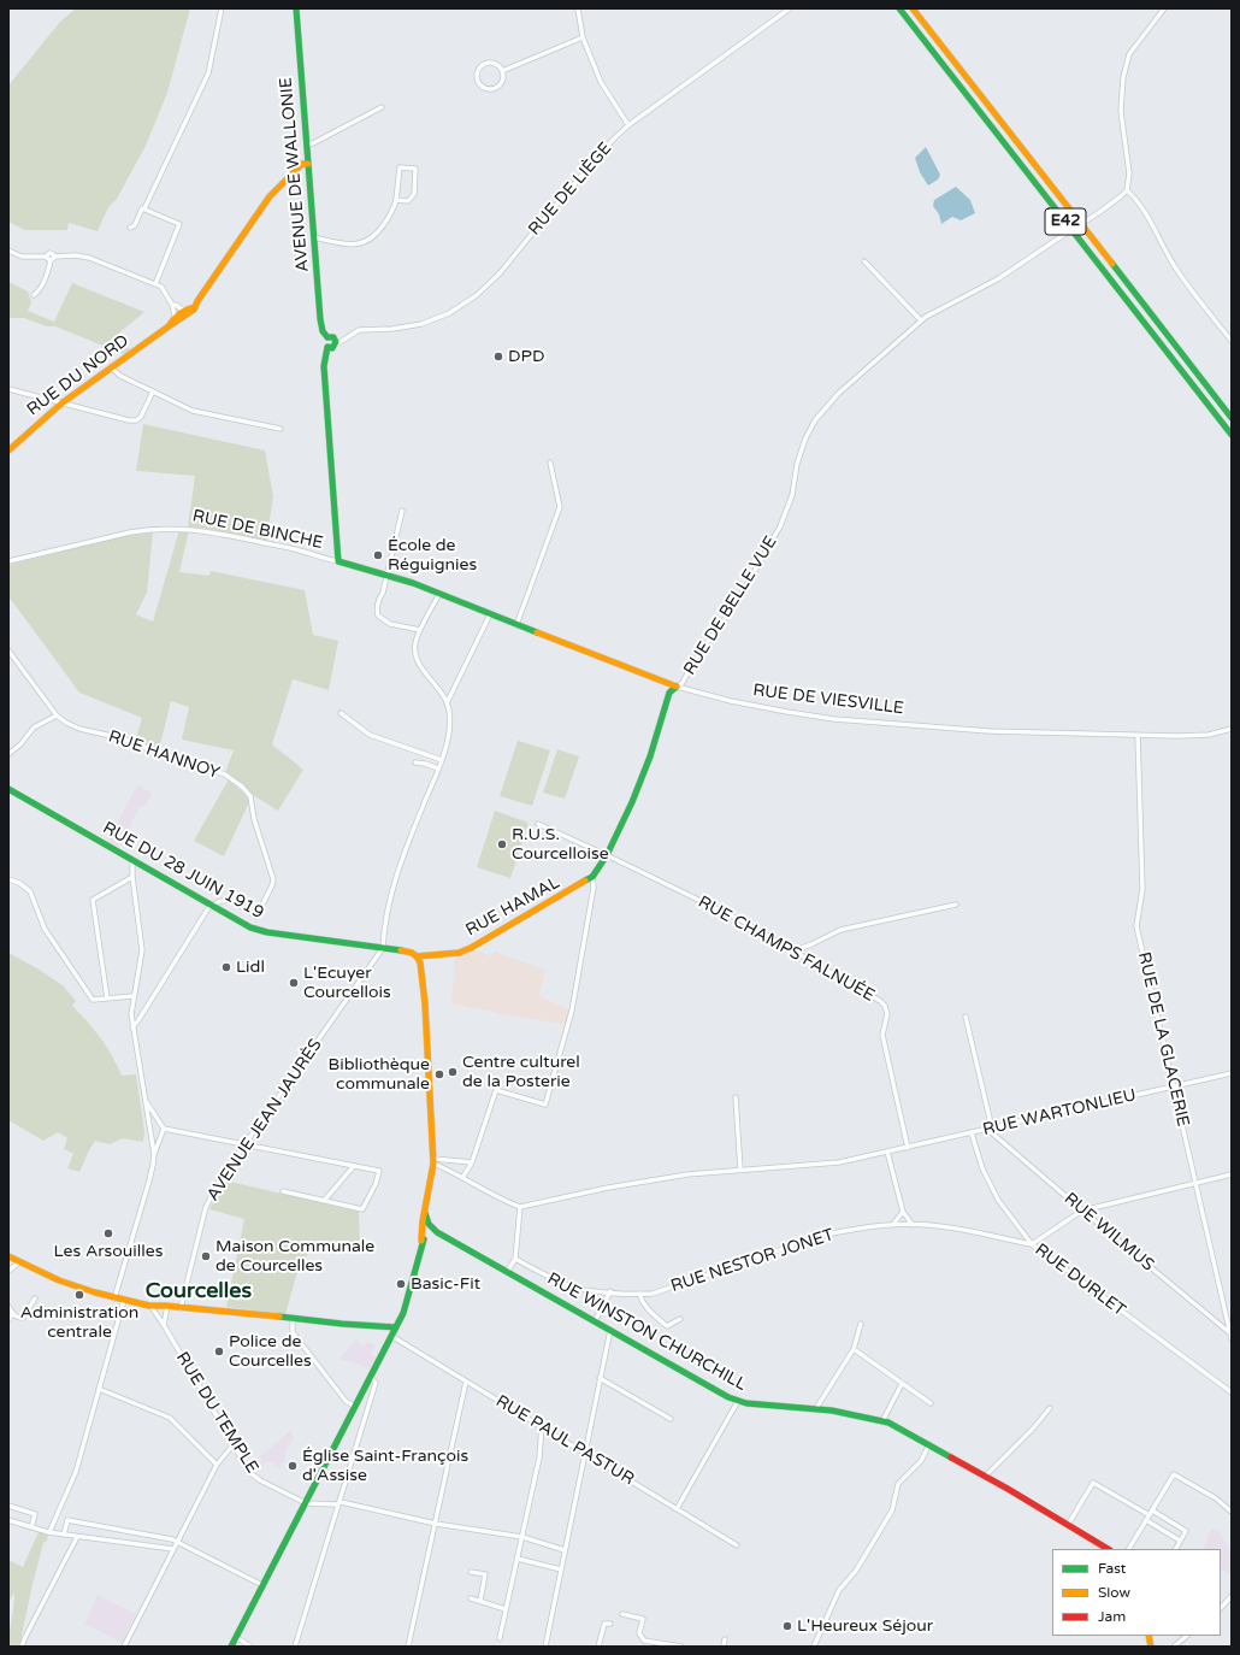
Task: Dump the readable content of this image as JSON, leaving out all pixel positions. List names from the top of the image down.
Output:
{
  "streets": {
    "main road": [
      "AVENUE DE WALLONIE",
      "E42",
      "RUE DU NORD",
      "RUE DE BINCHE",
      "RUE DE VIESVILLE",
      "RUE DU 28 JUIN 1919",
      "RUE HAMAL",
      "RUE WINSTON CHURCHILL"
    ],
    "street": [
      "RUE DE LIÈGE",
      "RUE DE BELLE VUE",
      "RUE HANNOY",
      "RUE CHAMPS FALNUÉE",
      "RUE DE LA GLACERIE",
      "RUE WARTONLIEU",
      "AVENUE JEAN JAURÈS",
      "RUE WILMUS",
      "RUE NESTOR JONET",
      "RUE DURLET",
      "RUE DU TEMPLE",
      "RUE PAUL PASTUR"
    ]
  },
  "crossings": [
    ["AVENUE DE WALLONIE", "RUE DE LIÈGE"],
    ["AVENUE DE WALLONIE", "RUE DU NORD"],
    ["RUE DE BINCHE", "RUE DE VIESVILLE"],
    ["RUE DE BELLE VUE", "RUE DE VIESVILLE"],
    ["RUE DE BELLE VUE", "RUE HAMAL"],
    ["RUE DE VIESVILLE", "RUE HAMAL"],
    ["RUE DE VIESVILLE", "RUE DE LA GLACERIE"],
    ["RUE HANNOY", "RUE DU 28 JUIN 1919"],
    ["RUE DU 28 JUIN 1919", "RUE HAMAL"],
    ["RUE DU 28 JUIN 1919", "AVENUE JEAN JAURÈS"],
    ["RUE HAMAL", "RUE CHAMPS FALNUÉE"],
    ["RUE CHAMPS FALNUÉE", "RUE WARTONLIEU"],
    ["RUE DE LA GLACERIE", "RUE WARTONLIEU"],
    ["RUE DE LA GLACERIE", "RUE WILMUS"],
    ["RUE WARTONLIEU", "RUE WILMUS"],
    ["RUE WARTONLIEU", "RUE DURLET"],
    ["RUE NESTOR JONET", "RUE DURLET"]
  ],
  "districts": ["Courcelles"],
  "places": [
    "DPD",
    "École de Réguignies",
    "R.U.S. Courcelloise",
    "Lidl",
    "L'Ecuyer Courcellois",
    "Centre culturel de la Posterie",
    "Bibliothèque communale",
    "Les Arsouilles",
    "Maison Communale de Courcelles",
    "Basic-Fit",
    "Administration centrale",
    "Police de Courcelles",
    "Église Saint-François d'Assise",
    "L'Heureux Séjour"
  ],
  "legend": ["Fast", "Slow", "Jam"]
}
